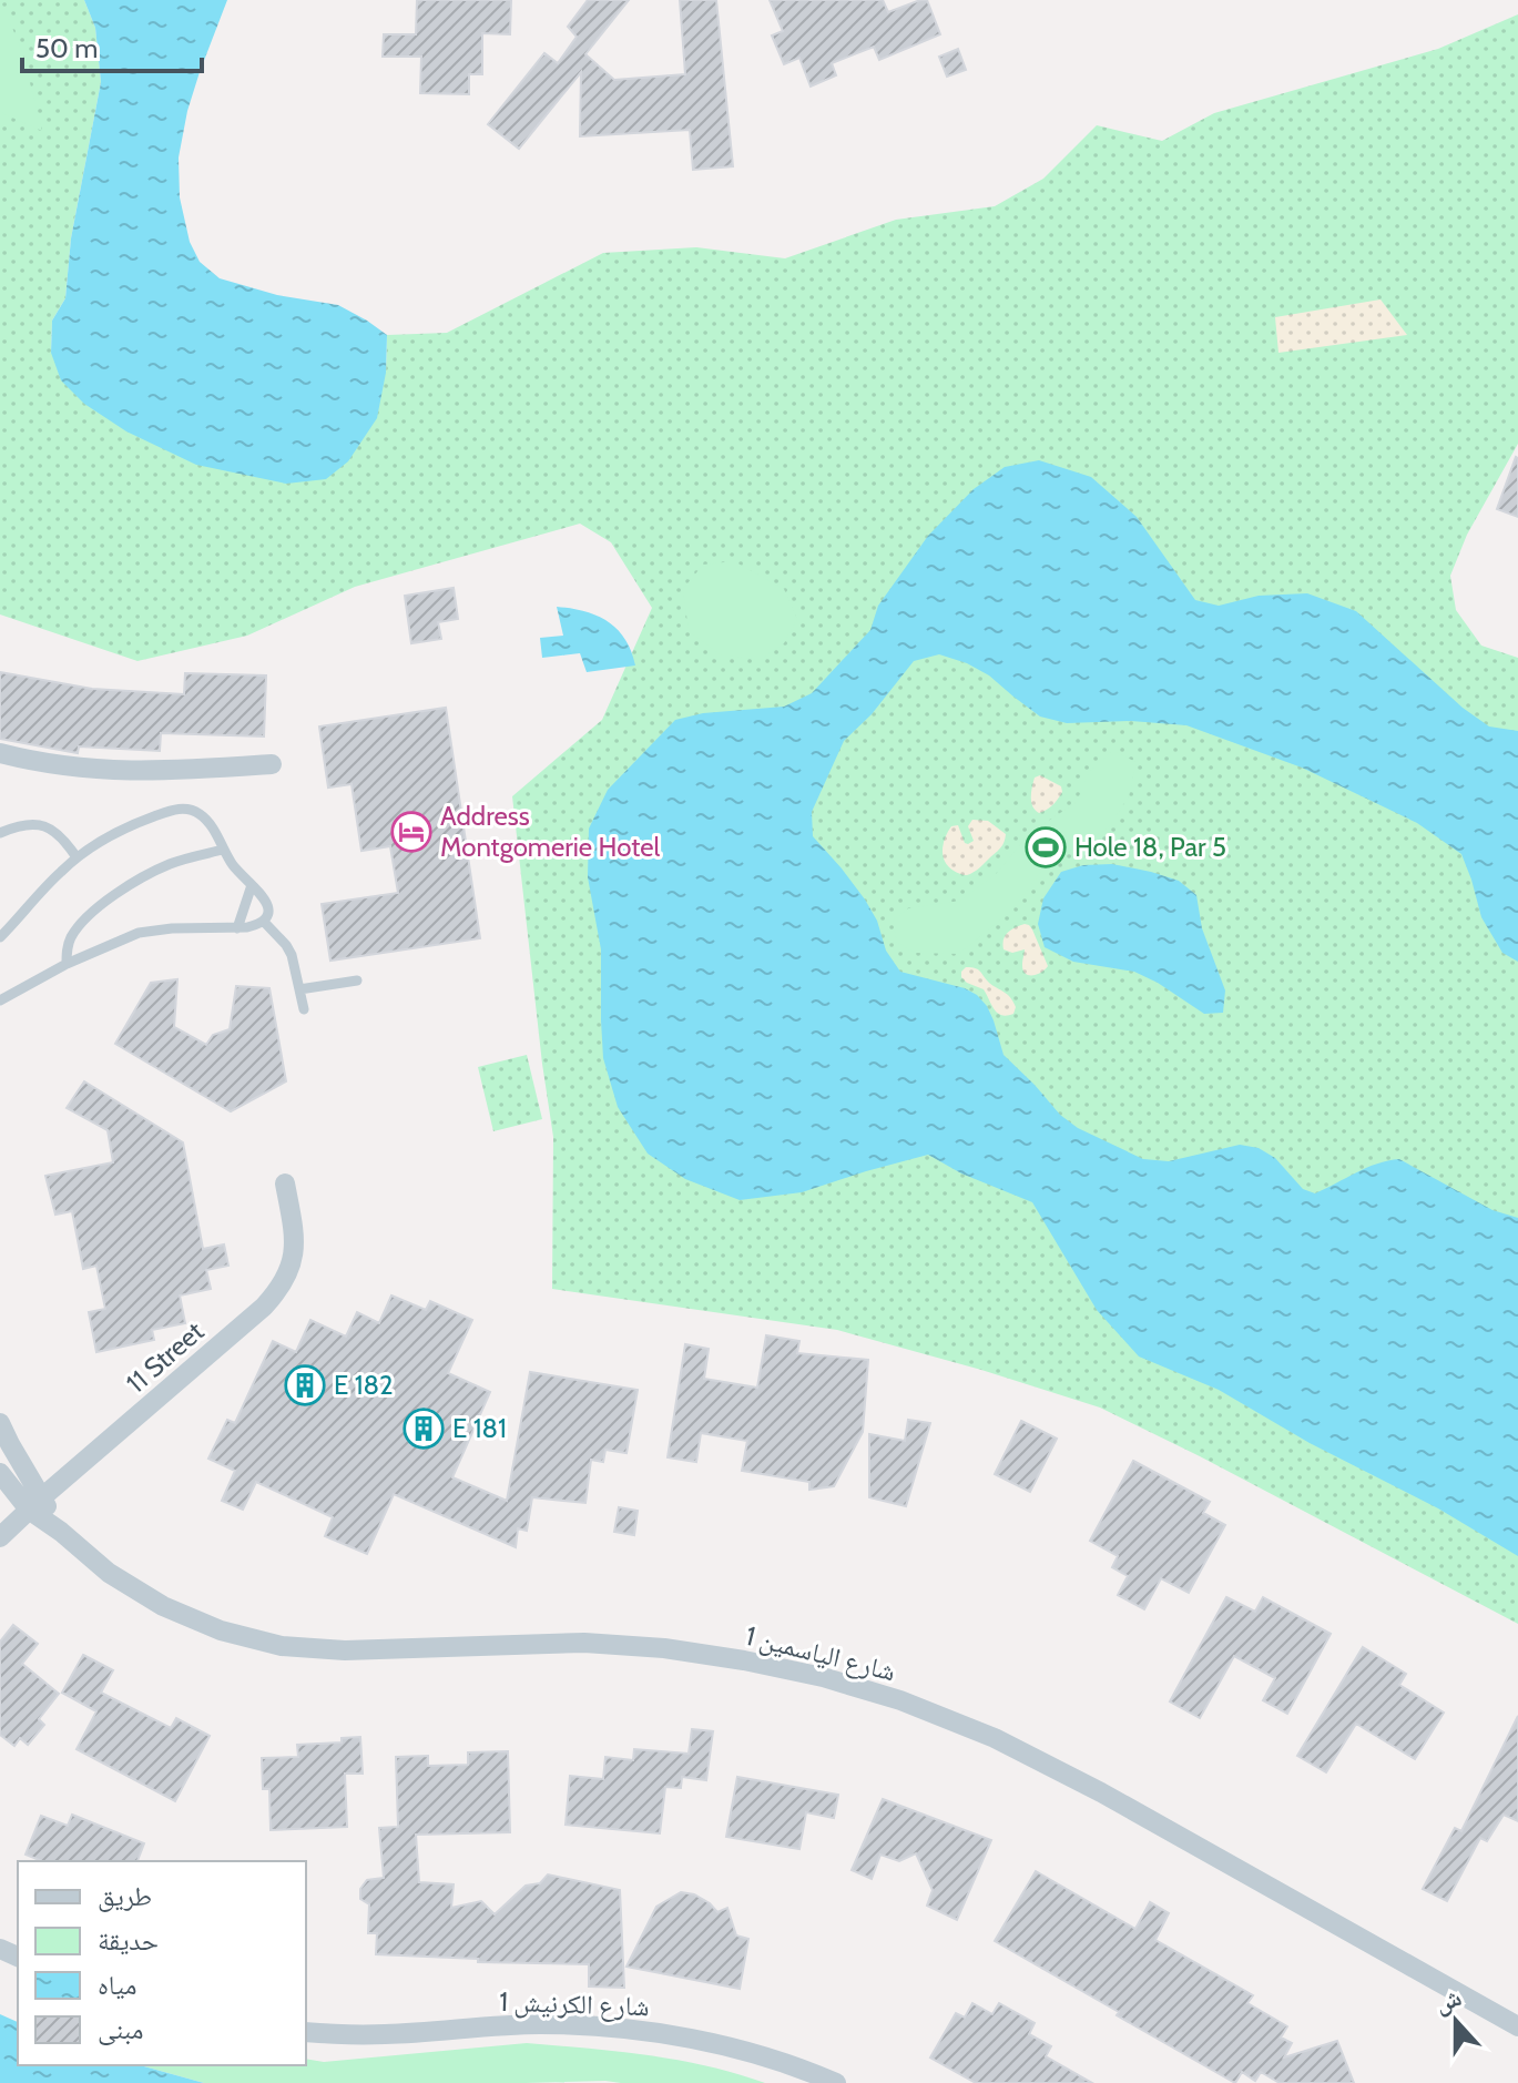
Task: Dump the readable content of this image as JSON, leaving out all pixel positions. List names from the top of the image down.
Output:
{
  "streets": {
    "street": ["11 Street", "شارع الياسمين 1", "شارع الكرنيش 1"]
  },
  "crossings": [
    ["11 Street", "شارع الياسمين 1"]
  ],
  "places": {
    "hotel": ["Address Montgomerie Hotel"],
    "sports": ["Hole 18, Par 5"],
    "building": ["E 182", "E 181"]
  },
  "legend": [
    "طريق",
    "حديقة",
    "مياه",
    "مبنى"
  ],
  "scale_bar": "50 m",
  "north": "top"
}
